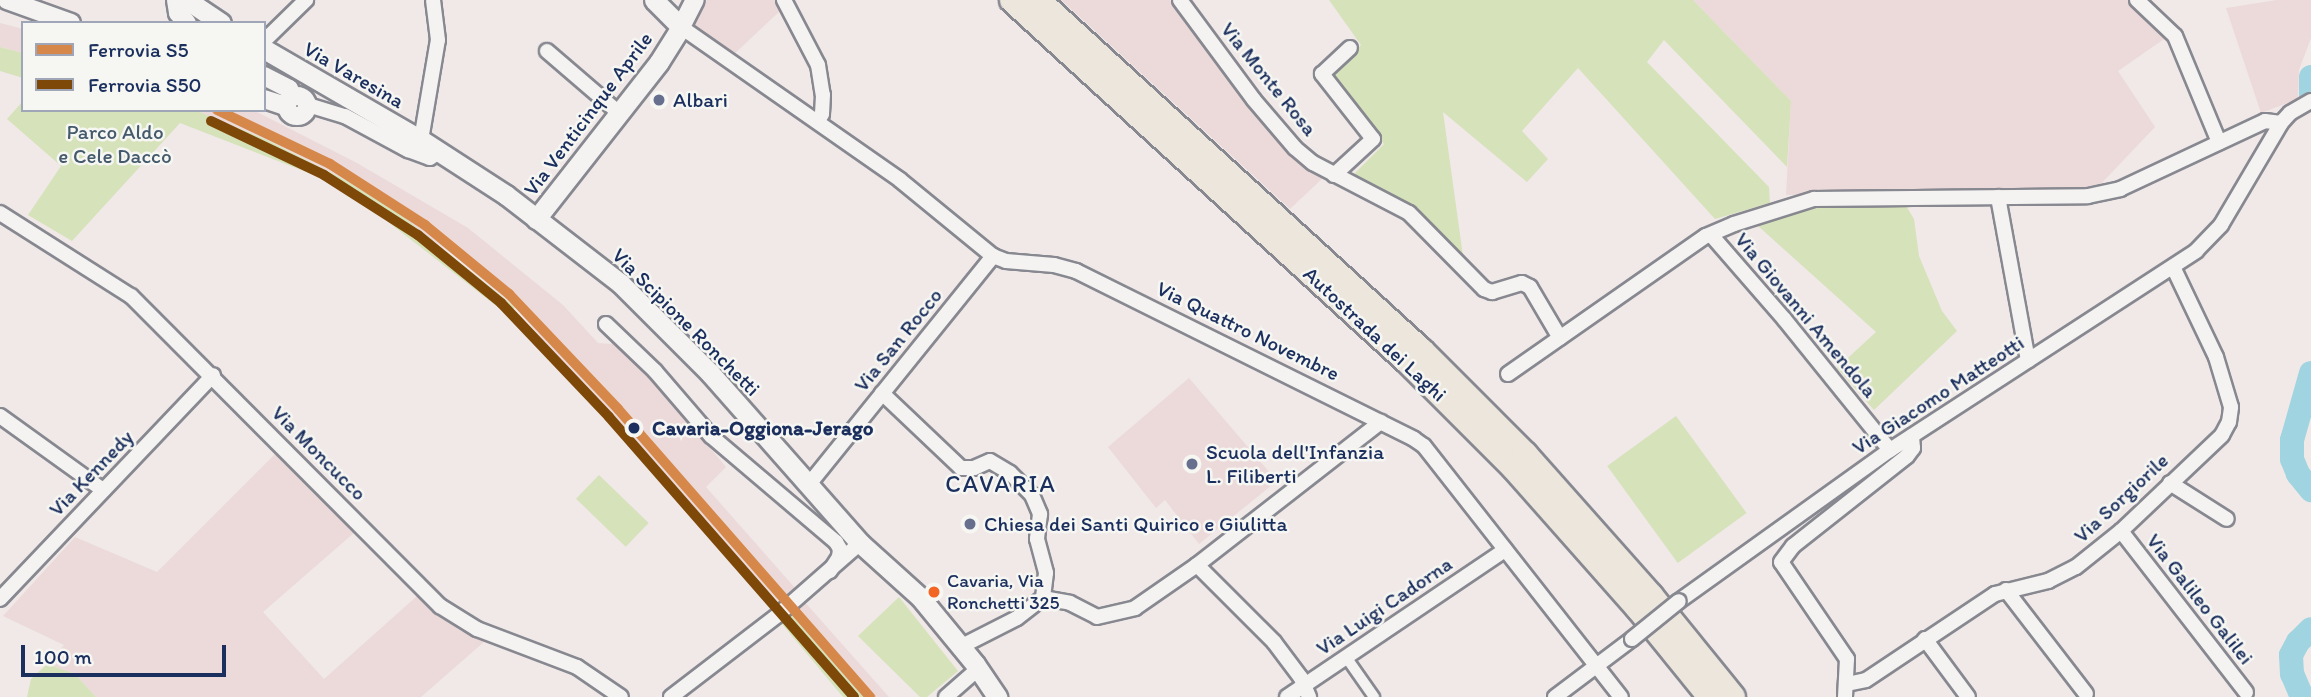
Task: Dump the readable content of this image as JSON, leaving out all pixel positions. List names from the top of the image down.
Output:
{
  "streets": {
    "highway": ["Autostrada dei Laghi"],
    "main road": [
      "Via Varesina",
      "Via Venticinque Aprile",
      "Via Scipione Ronchetti",
      "Via Quattro Novembre"
    ],
    "street": [
      "Via Monte Rosa",
      "Via Giovanni Amendola",
      "Via San Rocco",
      "Via Giacomo Matteotti",
      "Via Moncucco",
      "Via Kennedy",
      "Via Sorgiorile",
      "Via Galileo Galilei",
      "Via Luigi Cadorna"
    ]
  },
  "crossings": [
    ["Via Varesina", "Via Scipione Ronchetti"],
    ["Via Monte Rosa", "Via Giovanni Amendola"],
    ["Via Venticinque Aprile", "Via Scipione Ronchetti"],
    ["Via Venticinque Aprile", "Via Quattro Novembre"],
    ["Via Giovanni Amendola", "Via Giacomo Matteotti"],
    ["Via Scipione Ronchetti", "Via San Rocco"],
    ["Via Quattro Novembre", "Via San Rocco"],
    ["Via Quattro Novembre", "Via Giacomo Matteotti"],
    ["Via Quattro Novembre", "Via Luigi Cadorna"],
    ["Via Giacomo Matteotti", "Via Sorgiorile"],
    ["Via Moncucco", "Via Kennedy"],
    ["Via Sorgiorile", "Via Galileo Galilei"]
  ],
  "districts": ["CAVARIA"],
  "parks": ["Parco Aldo e Cele Daccò"],
  "places": [
    "Albari",
    "Cavaria-Oggiona-Jerago",
    "Scuola dell'Infanzia L. Filiberti",
    "Chiesa dei Santi Quirico e Giulitta",
    "Cavaria, Via Ronchetti 325"
  ],
  "lines": ["rail line S5", "rail line S50"],
  "legend": ["Ferrovia S5", "Ferrovia S50"],
  "scale_bar": "100 m"
}
